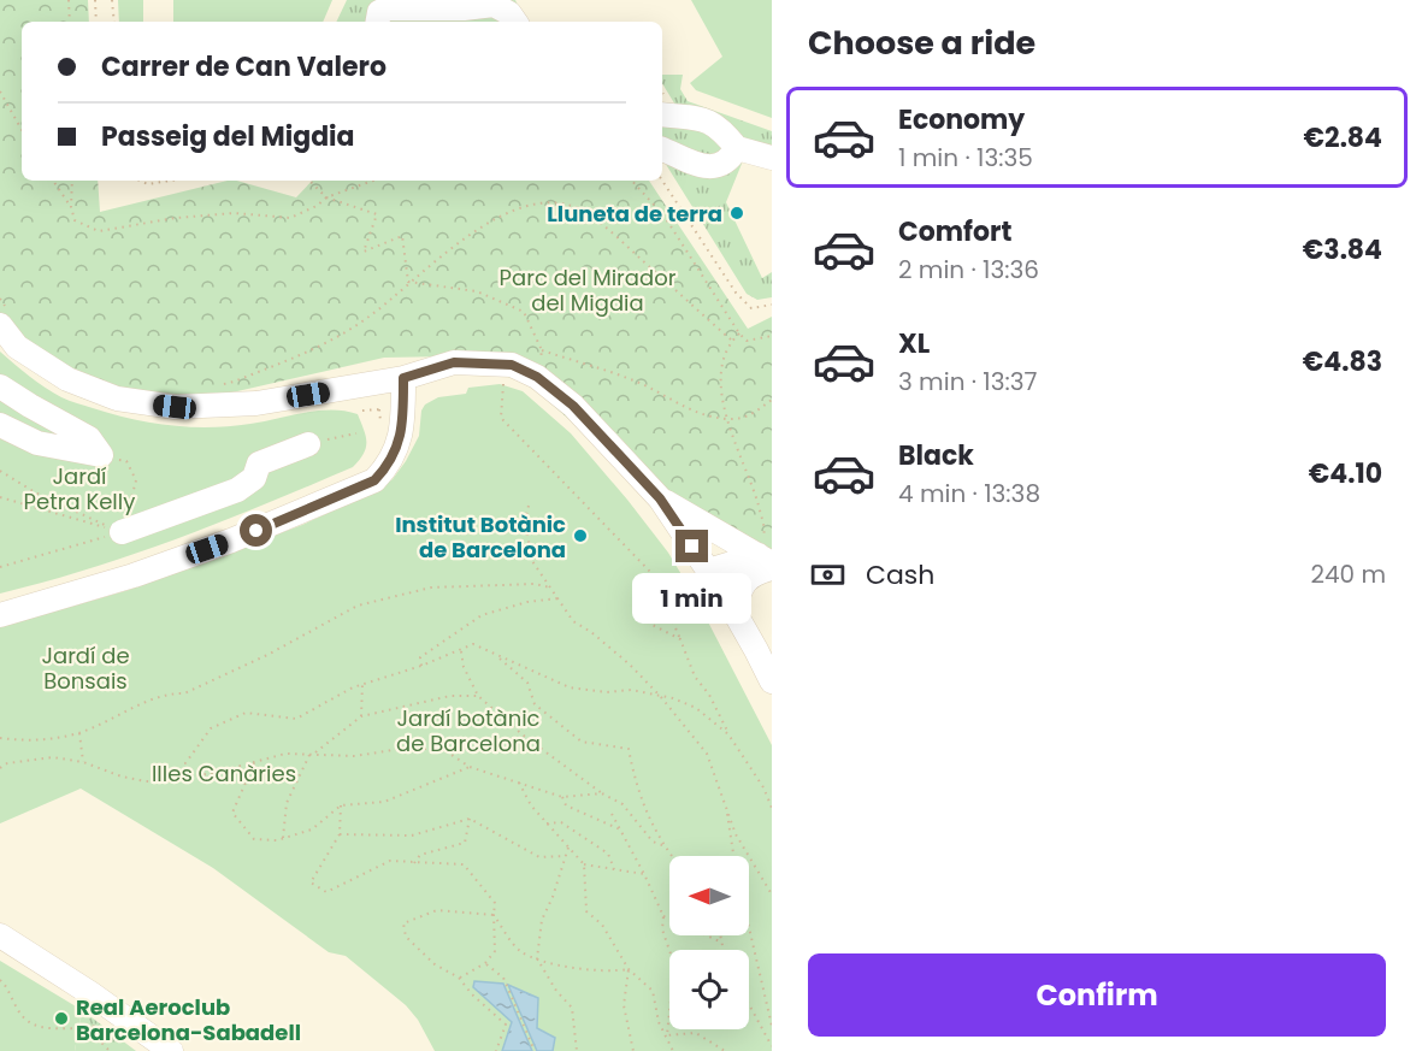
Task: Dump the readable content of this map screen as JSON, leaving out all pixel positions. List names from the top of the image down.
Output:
{
  "parks": [
    "Parc del Mirador del Migdia",
    "Jardí Petra Kelly",
    "Jardí de Bonsais",
    "Jardí botànic de Barcelona",
    "Illes Canàries"
  ],
  "places": ["Lluneta de terra", "Institut Botànic de Barcelona", "Real Aeroclub Barcelona-Sabadell"],
  "north": "left",
  "page": {
    "heading": "Choose a ride",
    "banner": ["Carrer de Can Valero", "Passeig del Migdia"],
    "list": [
      {
        "name": "Economy",
        "note": "1 min · 13:35",
        "value": "€2.84"
      },
      {
        "name": "Comfort",
        "note": "2 min · 13:36",
        "value": "€3.84"
      },
      {
        "name": "XL",
        "note": "3 min · 13:37",
        "value": "€4.83"
      },
      {
        "name": "Black",
        "note": "4 min · 13:38",
        "value": "€4.10"
      }
    ],
    "pay": ["Cash", "240 m"],
    "bubble": "1 min",
    "buttons": "Confirm"
  }
}
